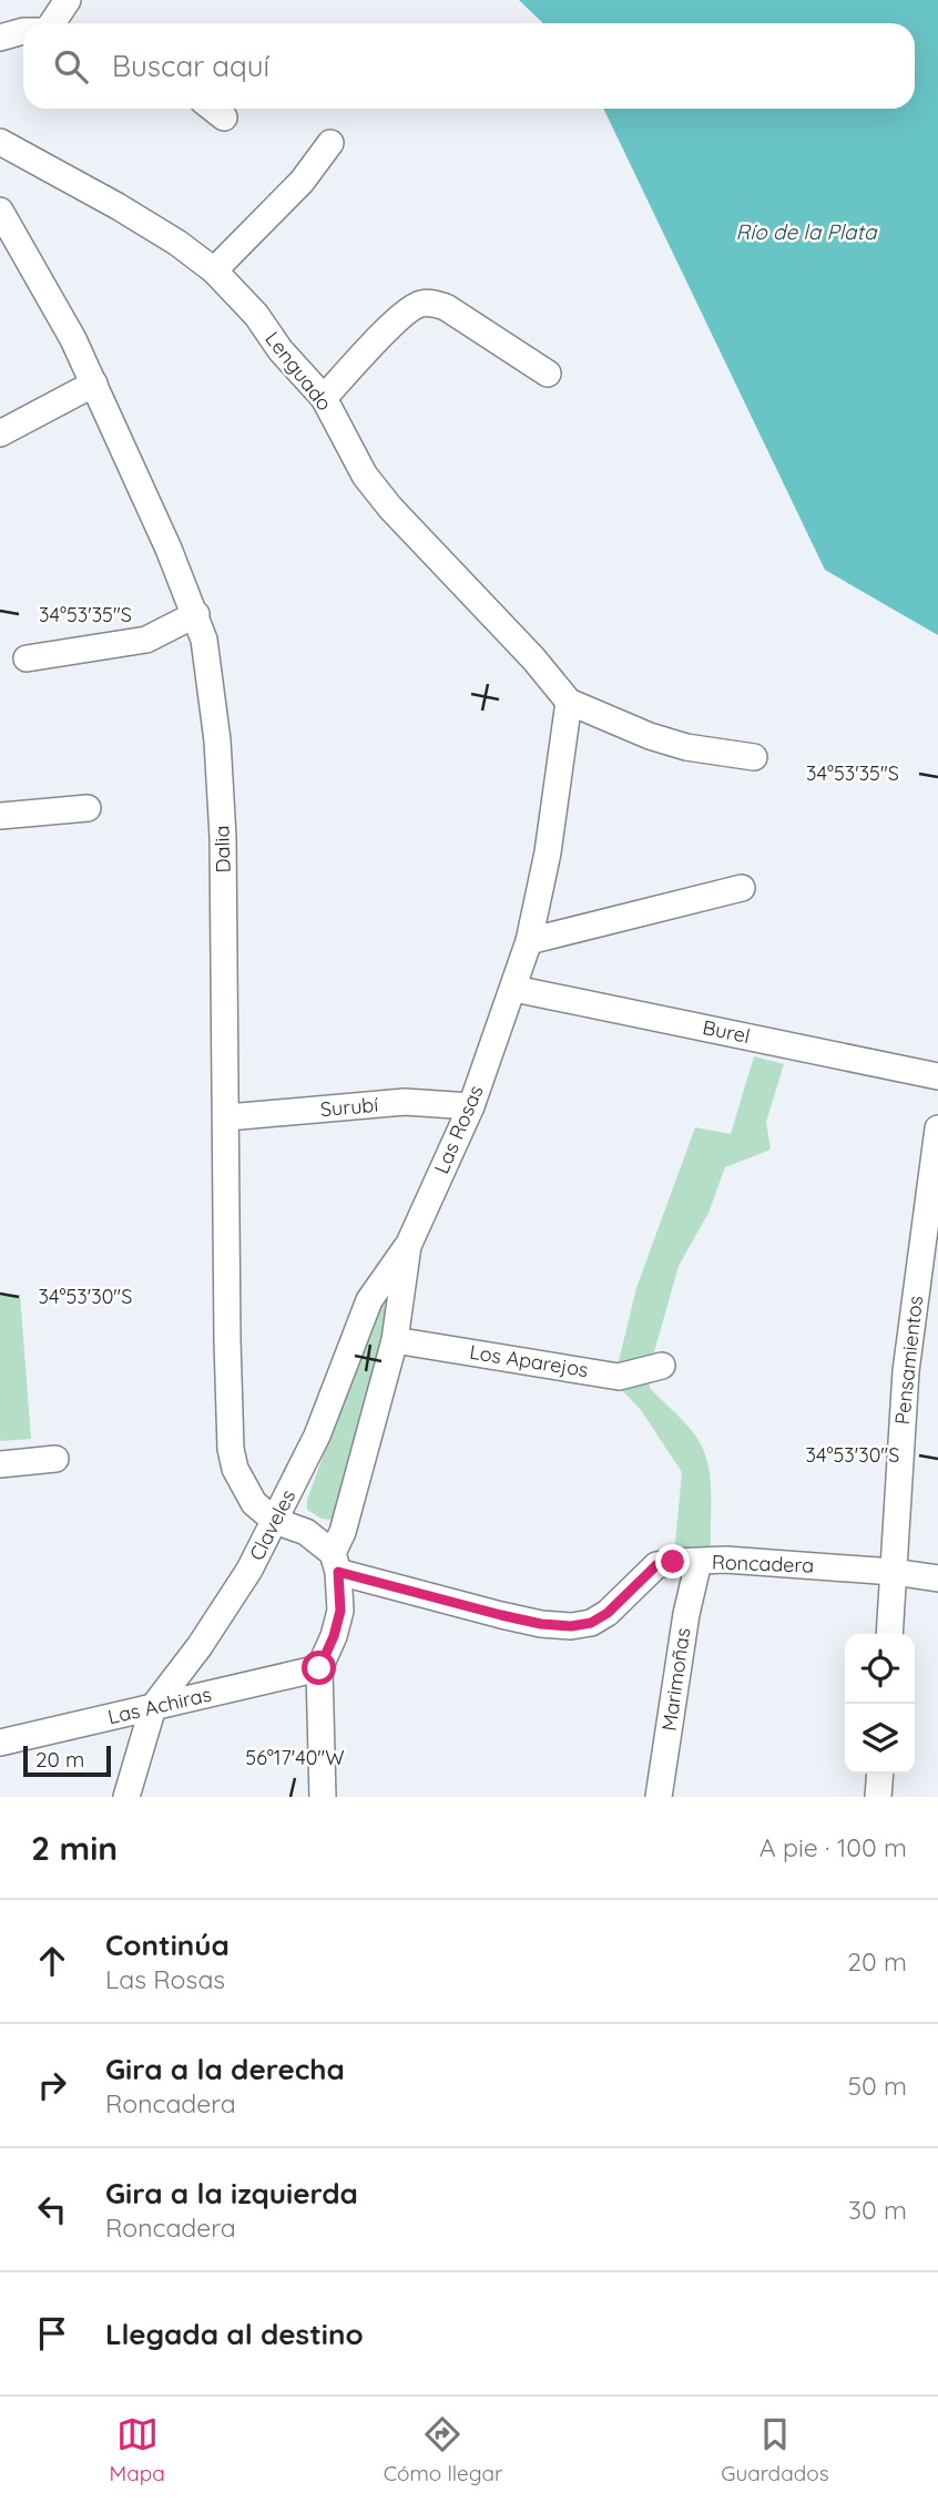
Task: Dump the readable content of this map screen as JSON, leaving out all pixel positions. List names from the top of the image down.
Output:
{
  "streets": {
    "street": [
      "Lenguado",
      "Dalia",
      "Burel",
      "Surubí",
      "Las Rosas",
      "Pensamientos",
      "Los Aparejos",
      "Claveles",
      "Roncadera",
      "Marimoñas",
      "Las Achiras"
    ]
  },
  "crossings": [
    ["Lenguado", "Las Rosas"],
    ["Dalia", "Surubí"],
    ["Dalia", "Claveles"],
    ["Burel", "Las Rosas"],
    ["Surubí", "Las Rosas"],
    ["Las Rosas", "Los Aparejos"],
    ["Las Rosas", "Claveles"],
    ["Las Rosas", "Roncadera"],
    ["Las Rosas", "Las Achiras"],
    ["Pensamientos", "Roncadera"],
    ["Claveles", "Las Achiras"],
    ["Roncadera", "Marimoñas"]
  ],
  "water": ["Río de la Plata"],
  "scale_bar": "20 m",
  "page": {
    "search": "Buscar aquí",
    "scale": "20 m",
    "heading": ["2 min", "A pie · 100 m"],
    "list": [
      ["Continúa", "Las Rosas", "20 m"],
      ["Gira a la derecha", "Roncadera", "50 m"],
      ["Gira a la izquierda", "Roncadera", "30 m"],
      "Llegada al destino"
    ],
    "nav": ["Mapa", "Cómo llegar", "Guardados"]
  },
  "coordinates": ["34°53'35\"S", "34°53'30\"S", "56°17'40\"W"]
}
